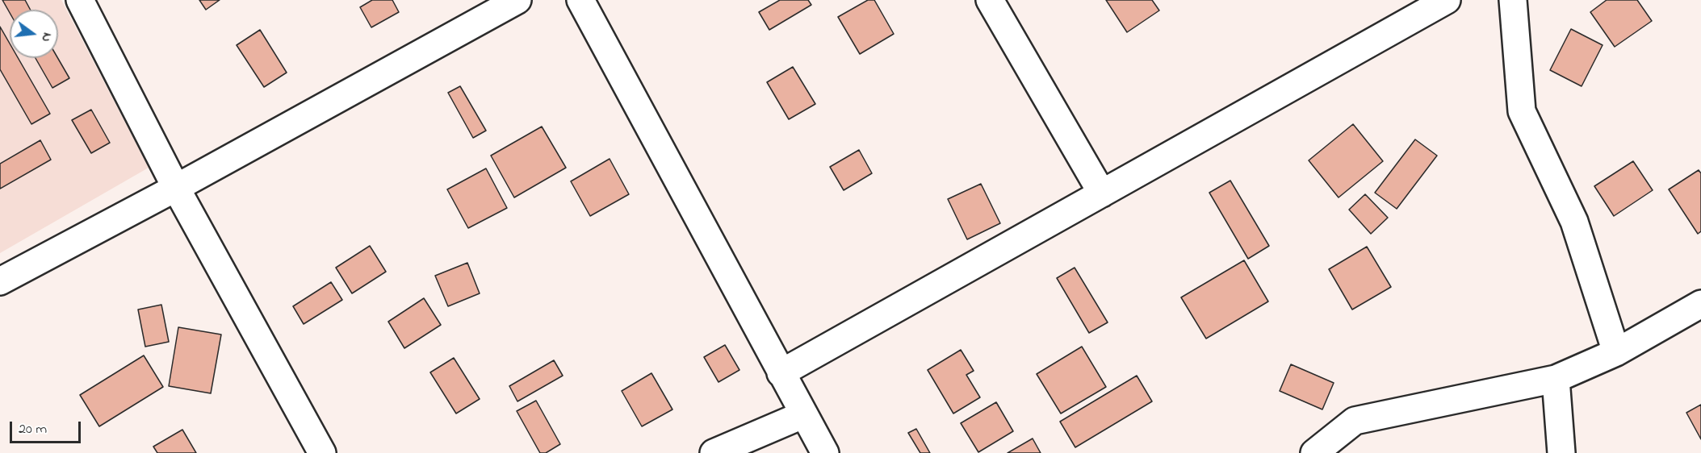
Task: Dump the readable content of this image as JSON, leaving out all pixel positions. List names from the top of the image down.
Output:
{
  "scale_bar": "20 m",
  "north": "right"
}
